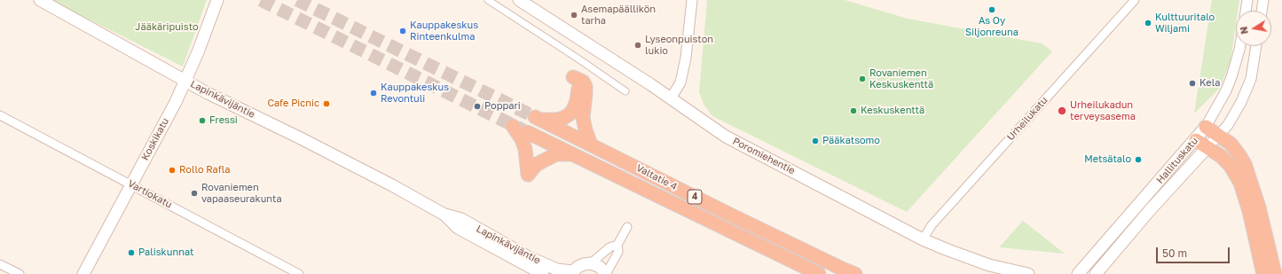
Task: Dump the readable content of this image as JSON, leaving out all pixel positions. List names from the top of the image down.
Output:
{
  "streets": {
    "highway": ["Valtatie 4", "4"],
    "main road": [
      "Lapinkävijäntie",
      "Koskikatu",
      "Poromiehentie",
      "Hallituskatu"
    ],
    "street": ["Urheilukatu", "Vartiokatu"]
  },
  "crossings": [
    ["Lapinkävijäntie", "Koskikatu"],
    ["Urheilukatu", "Poromiehentie"],
    ["Koskikatu", "Vartiokatu"]
  ],
  "parks": ["Jääkäripuisto"],
  "places": [
    "As Oy Siljonreuna",
    "Asemapäällikön tarha",
    "Kulttuuritalo Wiljami",
    "Kauppakeskus Rinteenkulma",
    "Lyseonpuiston lukio",
    "Rovaniemen Keskuskenttä",
    "Kela",
    "Kauppakeskus Revontuli",
    "Cafe Picnic",
    "Poppari",
    "Keskuskenttä",
    "Urheilukadun terveysasema",
    "Fressi",
    "Pääkatsomo",
    "Metsätalo",
    "Rollo Rafla",
    "Rovaniemen vapaaseurakunta",
    "Paliskunnat"
  ],
  "scale_bar": "50 m",
  "north": "left"
}
